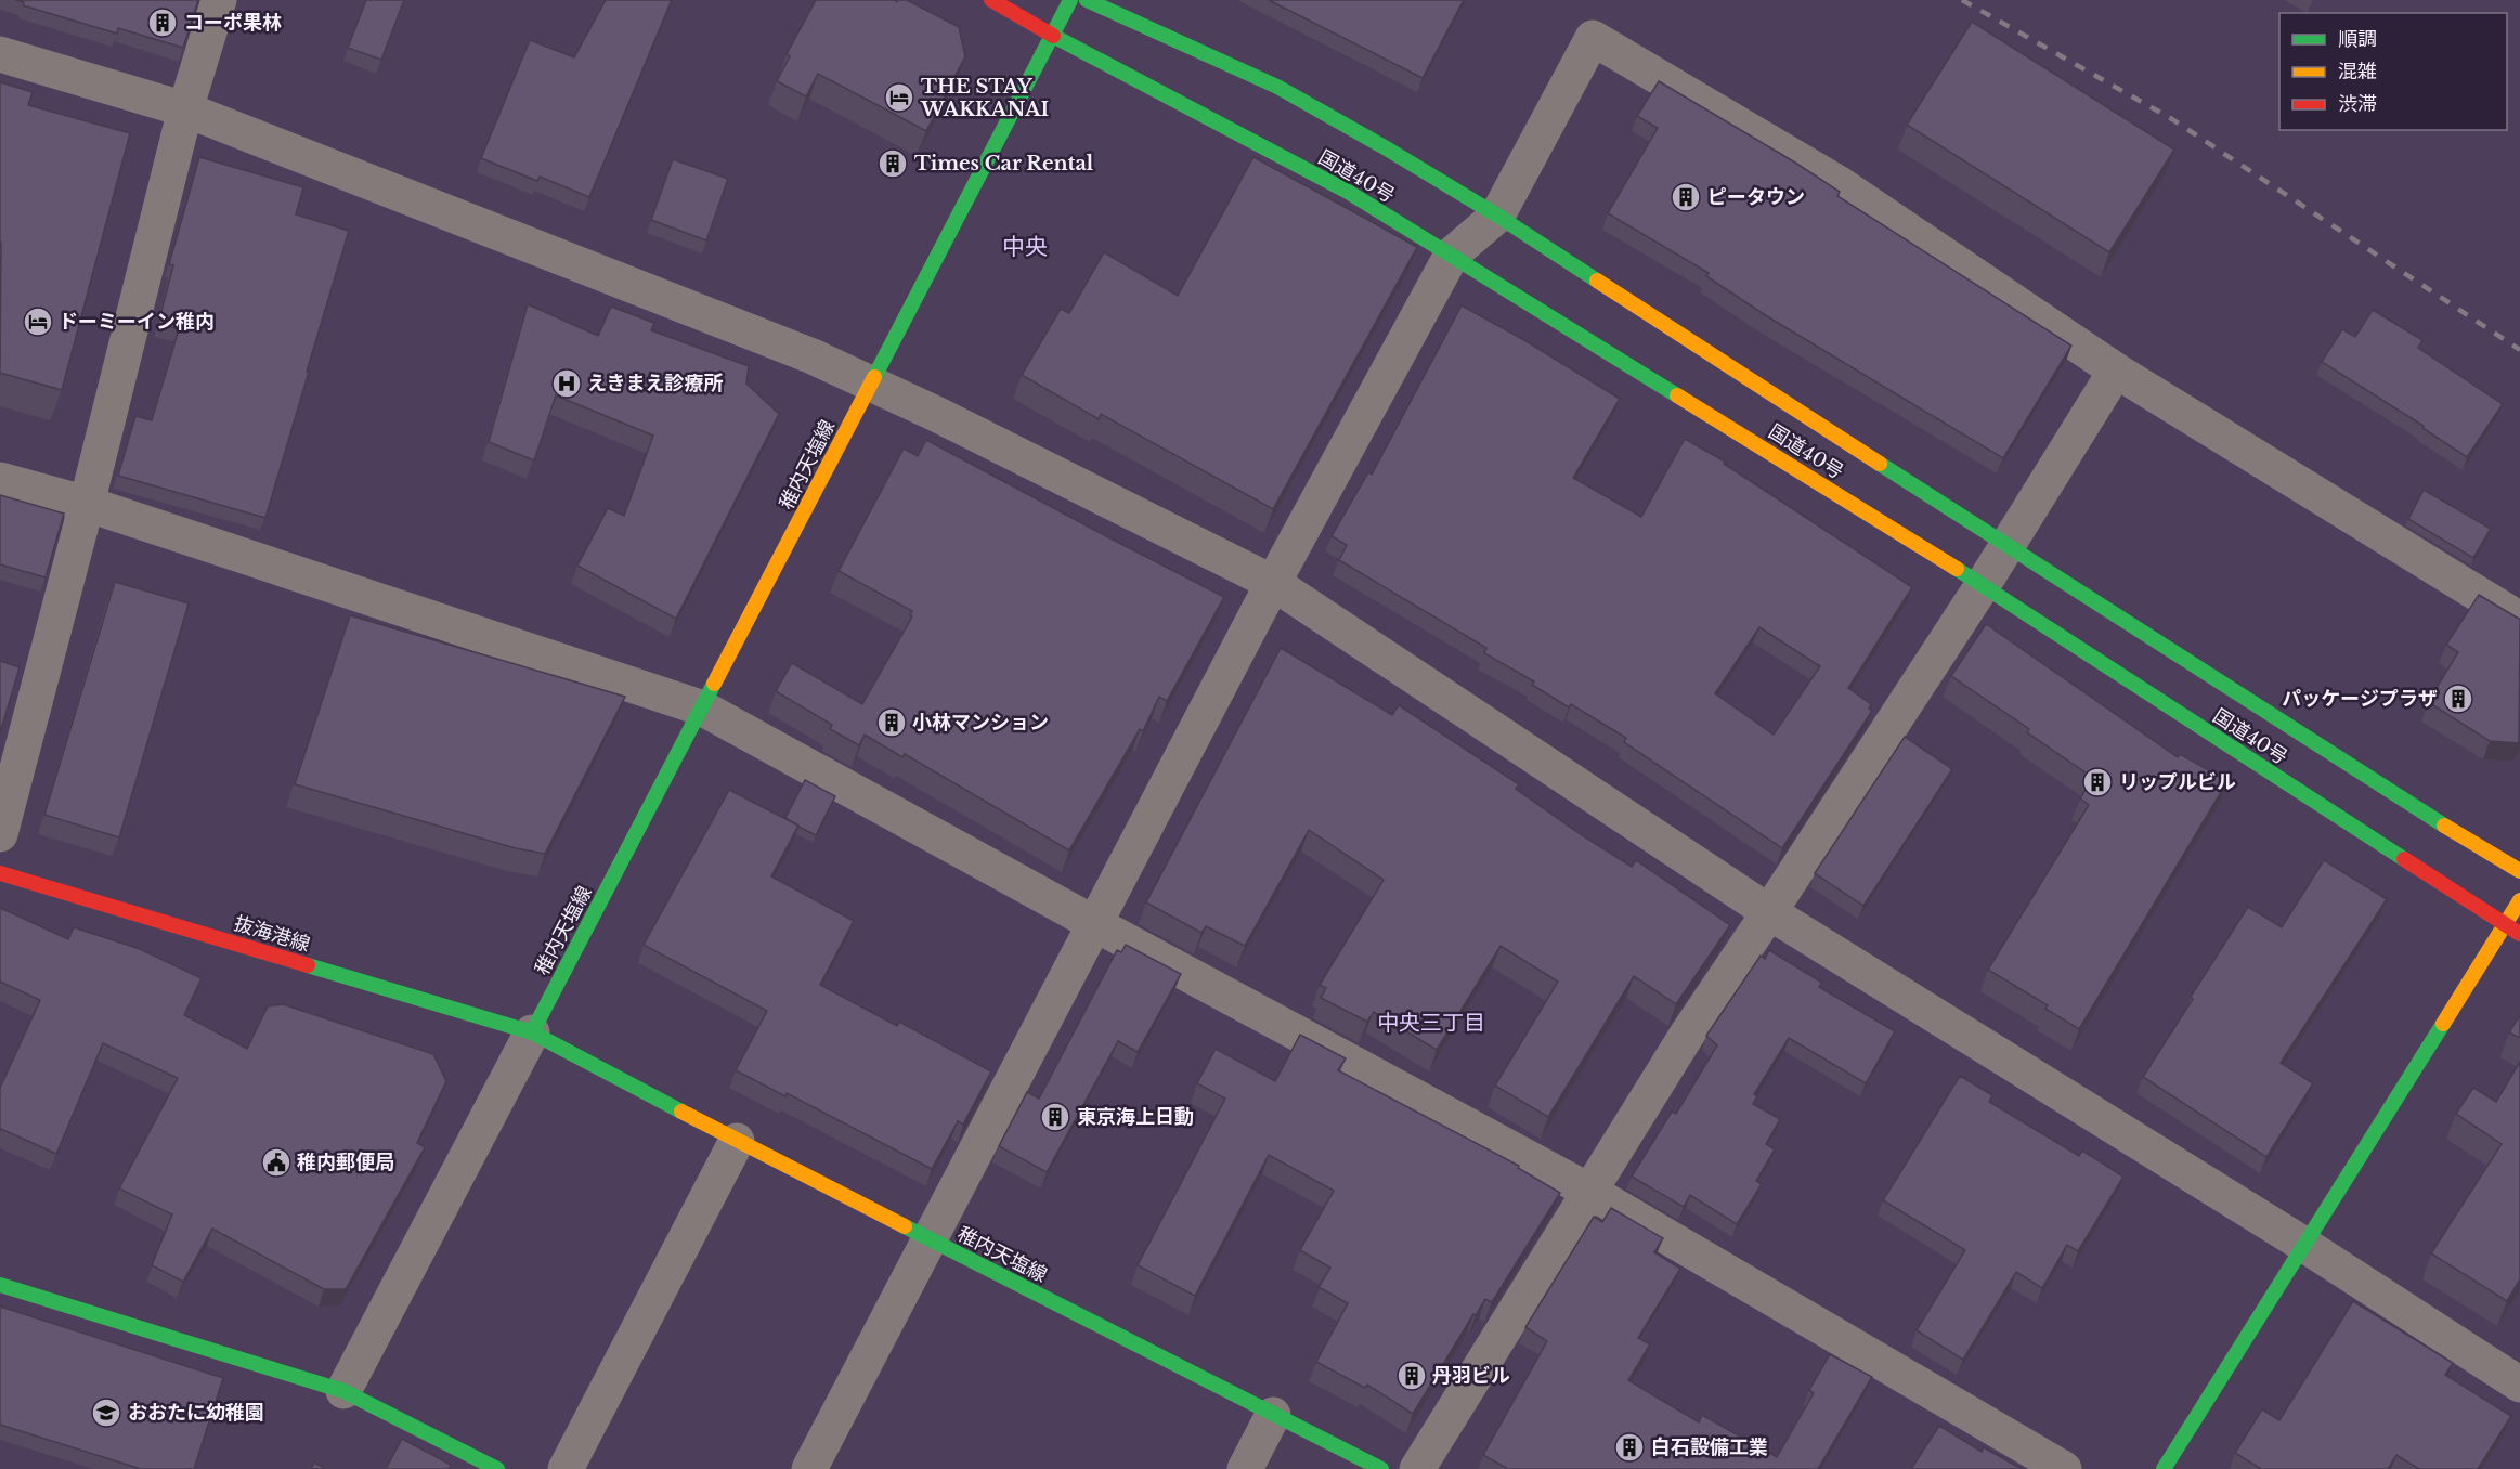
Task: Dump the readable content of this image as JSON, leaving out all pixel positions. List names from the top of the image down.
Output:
{
  "streets": {
    "main road": ["国道40号", "稚内天塩線", "抜海港線"]
  },
  "crossings": [
    ["国道40号", "稚内天塩線"],
    ["稚内天塩線", "抜海港線"]
  ],
  "districts": ["中央", "中央三丁目"],
  "places": {
    "building": [
      "コーポ果林",
      "Times Car Rental",
      "ピータウン",
      "パッケージプラザ",
      "小林マンション",
      "リップルビル",
      "東京海上日動",
      "丹羽ビル",
      "白石設備工業"
    ],
    "hotel": ["THE STAY WAKKANAI", "ドーミーイン稚内"],
    "hospital": ["えきまえ診療所"],
    "public building": ["稚内郵便局"],
    "school or university": ["おおたに幼稚園"]
  },
  "legend": ["順調", "混雑", "渋滞"]
}
